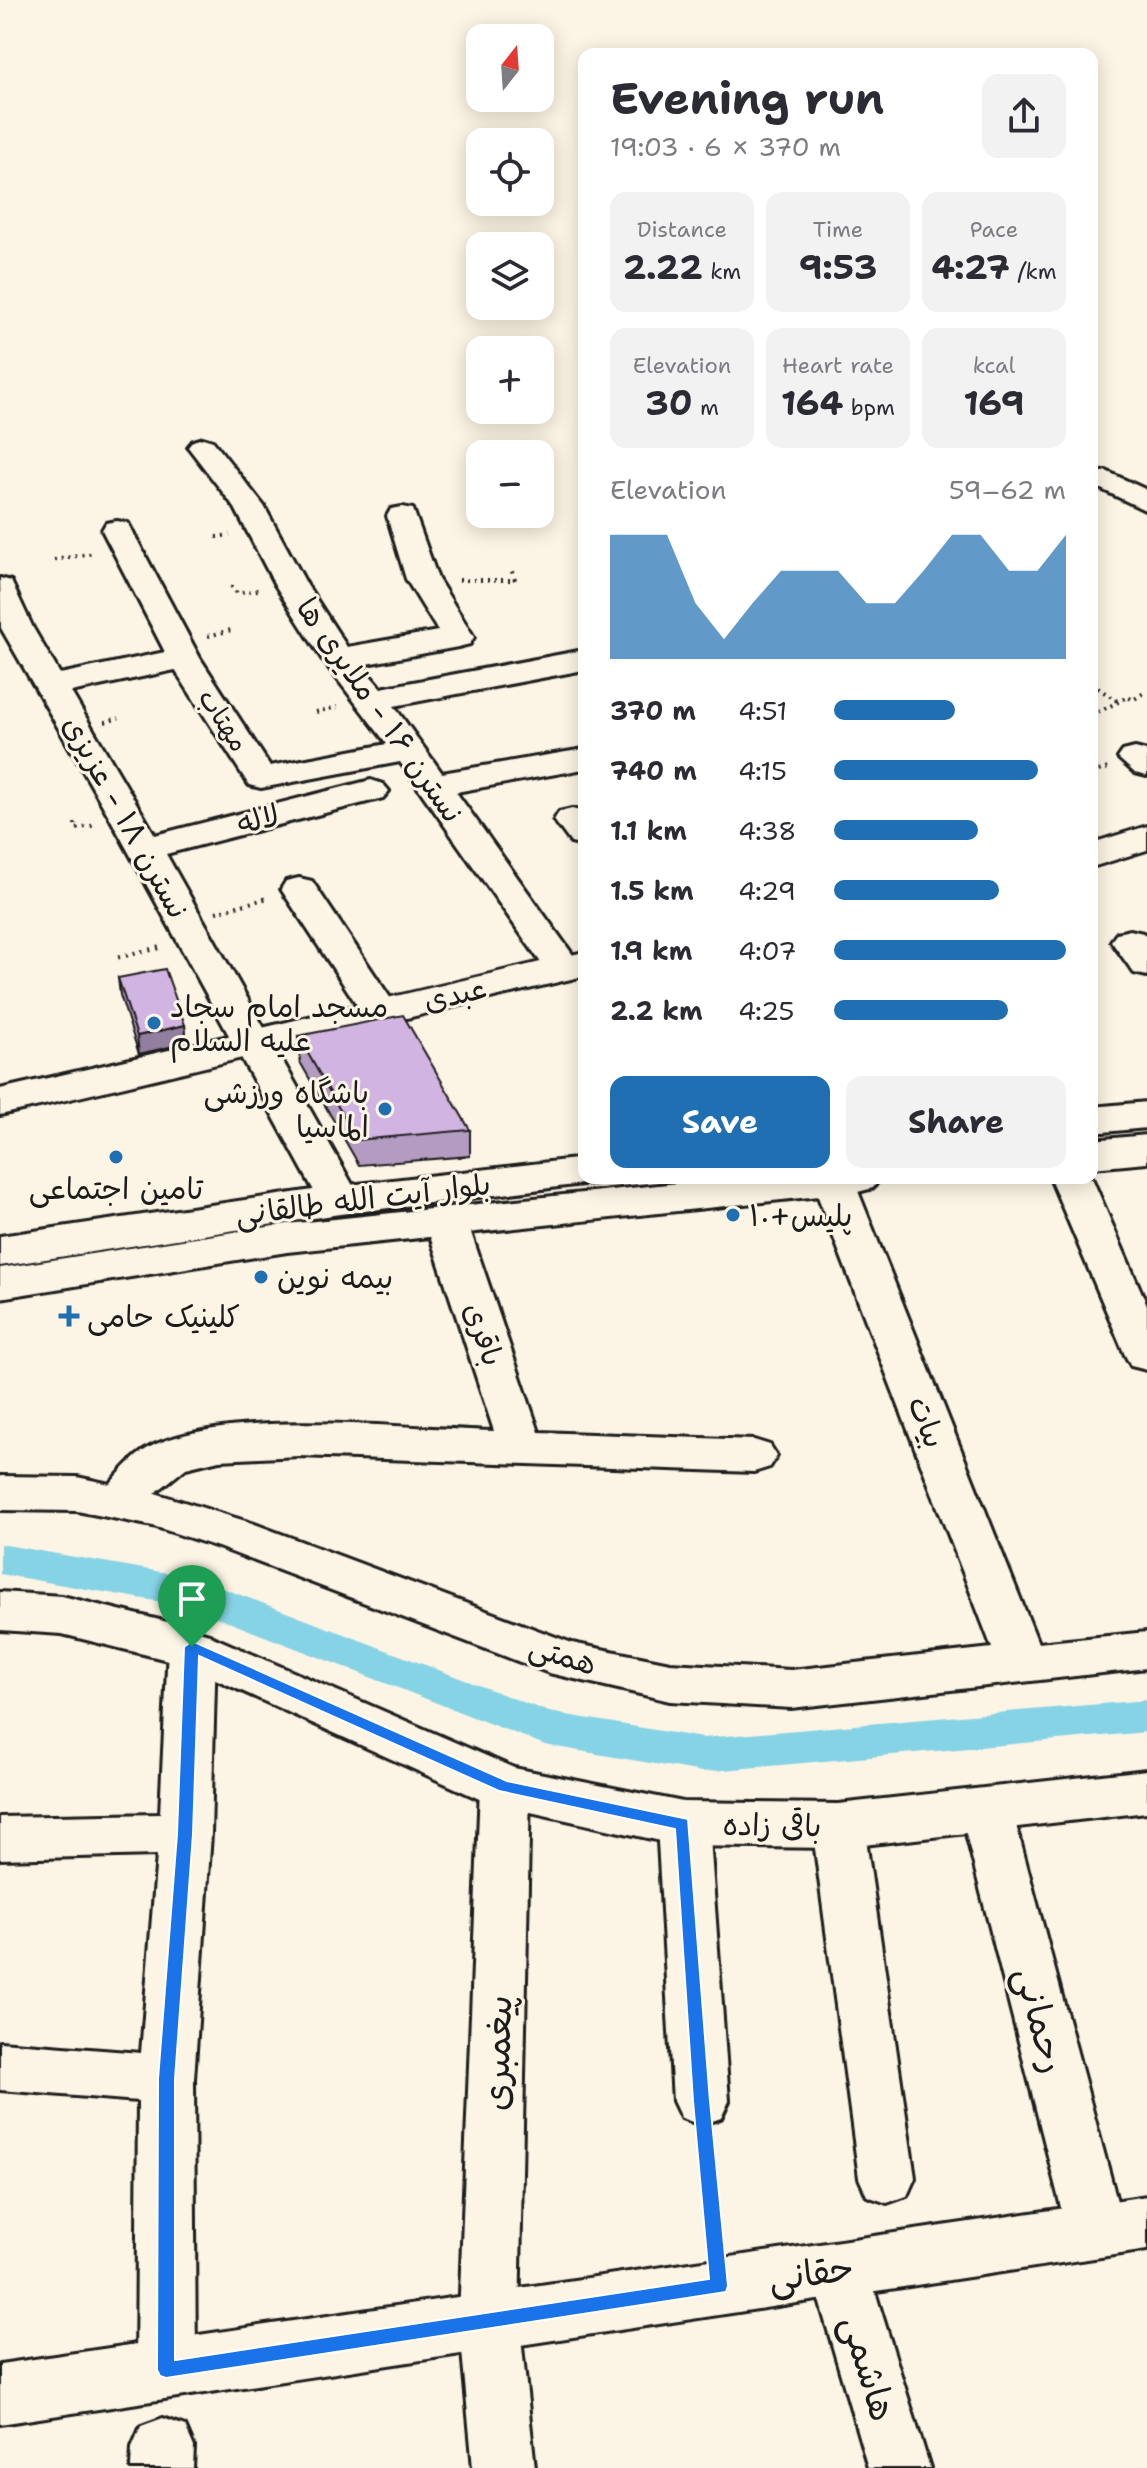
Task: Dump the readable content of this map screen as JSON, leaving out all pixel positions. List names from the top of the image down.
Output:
{
  "streets": {
    "street": [
      "نسترن ۱۶ - ملایری ها",
      "مهتاب",
      "نسترن ۱۸ - عزیزی",
      "لاله",
      "عبدی",
      "بلوار آیت الله طالقانی",
      "باقری",
      "بیات",
      "همتی",
      "باقی زاده",
      "رحمانی",
      "پیغمبری",
      "حقانی",
      "هاشمی"
    ]
  },
  "crossings": [
    ["نسترن ۱۶ - ملایری ها", "مهتاب"],
    ["نسترن ۱۶ - ملایری ها", "عبدی"],
    ["نسترن ۱۸ - عزیزی", "لاله"],
    ["نسترن ۱۸ - عزیزی", "عبدی"],
    ["نسترن ۱۸ - عزیزی", "بلوار آیت الله طالقانی"],
    ["بلوار آیت الله طالقانی", "باقری"],
    ["بیات", "همتی"],
    ["باقی زاده", "رحمانی"],
    ["باقی زاده", "پیغمبری"],
    ["رحمانی", "حقانی"],
    ["پیغمبری", "حقانی"],
    ["حقانی", "هاشمی"]
  ],
  "places": {
    "other": [
      "مسجد امام سجاد علیه السلام",
      "باشگاه ورزشی الماسیا",
      "تامین اجتماعی",
      "پلیس+۱۰",
      "بیمه نوین"
    ],
    "health": ["کلینیک حامی"]
  },
  "north": "top",
  "page": {
    "map_buttons": ["+", "−"],
    "heading": ["Evening run", "19:03 · 6 × 370 m"],
    "stats": [
      ["Distance", "2.22 km"],
      ["Time", "9:53"],
      ["Pace", "4:27 /km"],
      ["Elevation", "30 m"],
      ["Heart rate", "164 bpm"],
      ["kcal", "169"]
    ],
    "chart": ["Elevation", "59–62 m"],
    "list": [
      {
        "name": "370 m",
        "note": "4:51"
      },
      {
        "name": "740 m",
        "note": "4:15"
      },
      {
        "name": "1.1 km",
        "note": "4:38"
      },
      {
        "name": "1.5 km",
        "note": "4:29"
      },
      {
        "name": "1.9 km",
        "note": "4:07"
      },
      {
        "name": "2.2 km",
        "note": "4:25"
      }
    ],
    "buttons": ["Save", "Share"]
  }
}
